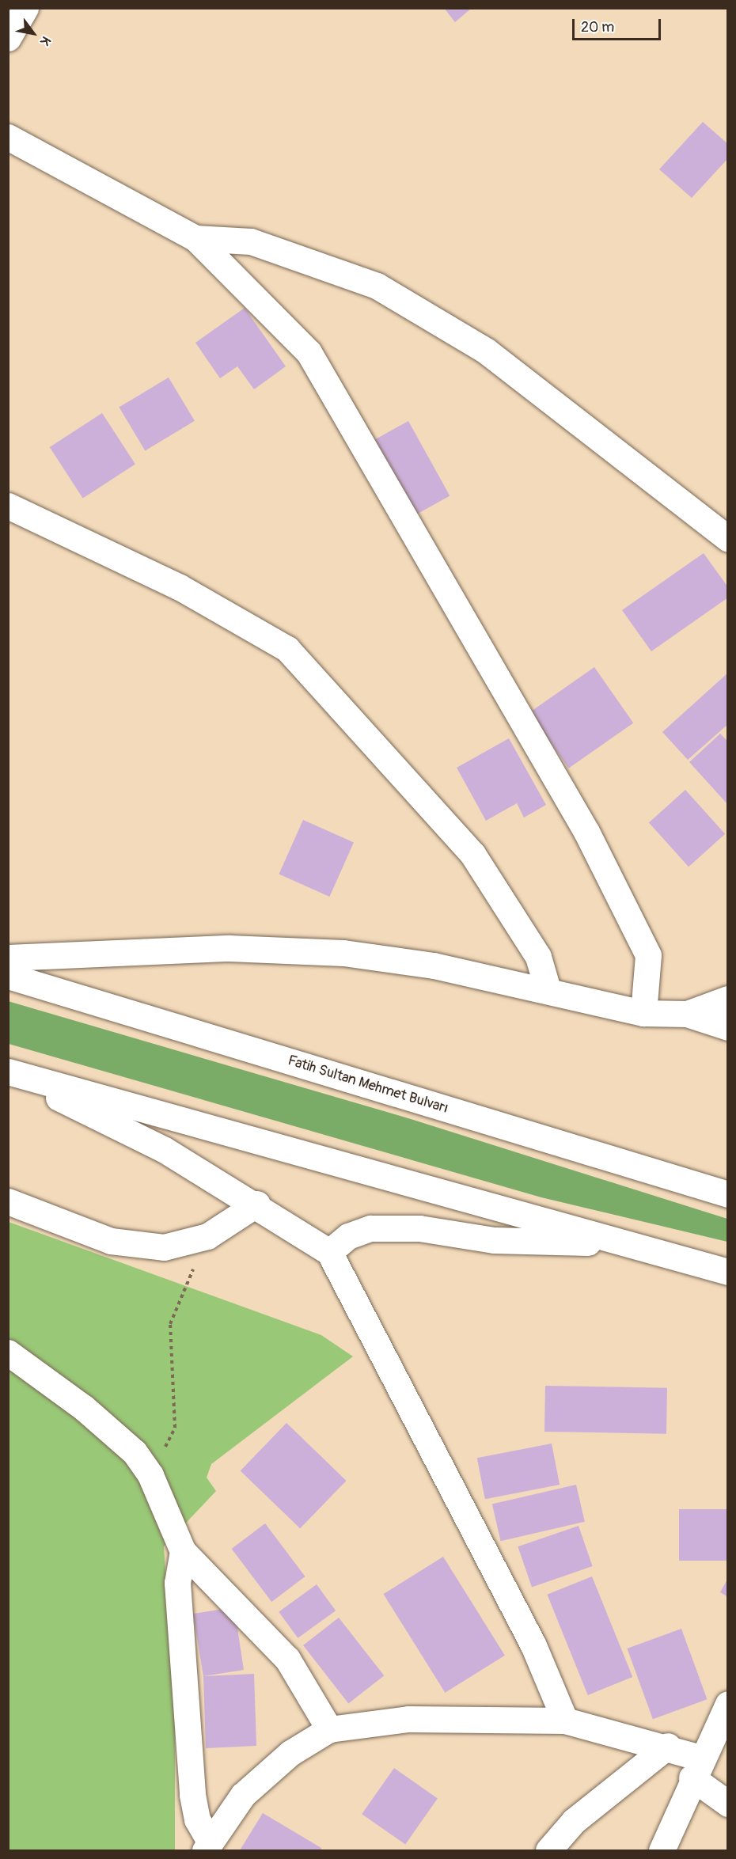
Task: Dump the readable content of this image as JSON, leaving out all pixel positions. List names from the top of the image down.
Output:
{
  "streets": {
    "main road": ["Fatih Sultan Mehmet Bulvarı"]
  },
  "scale_bar": "20 m",
  "north": "bottom right"
}
